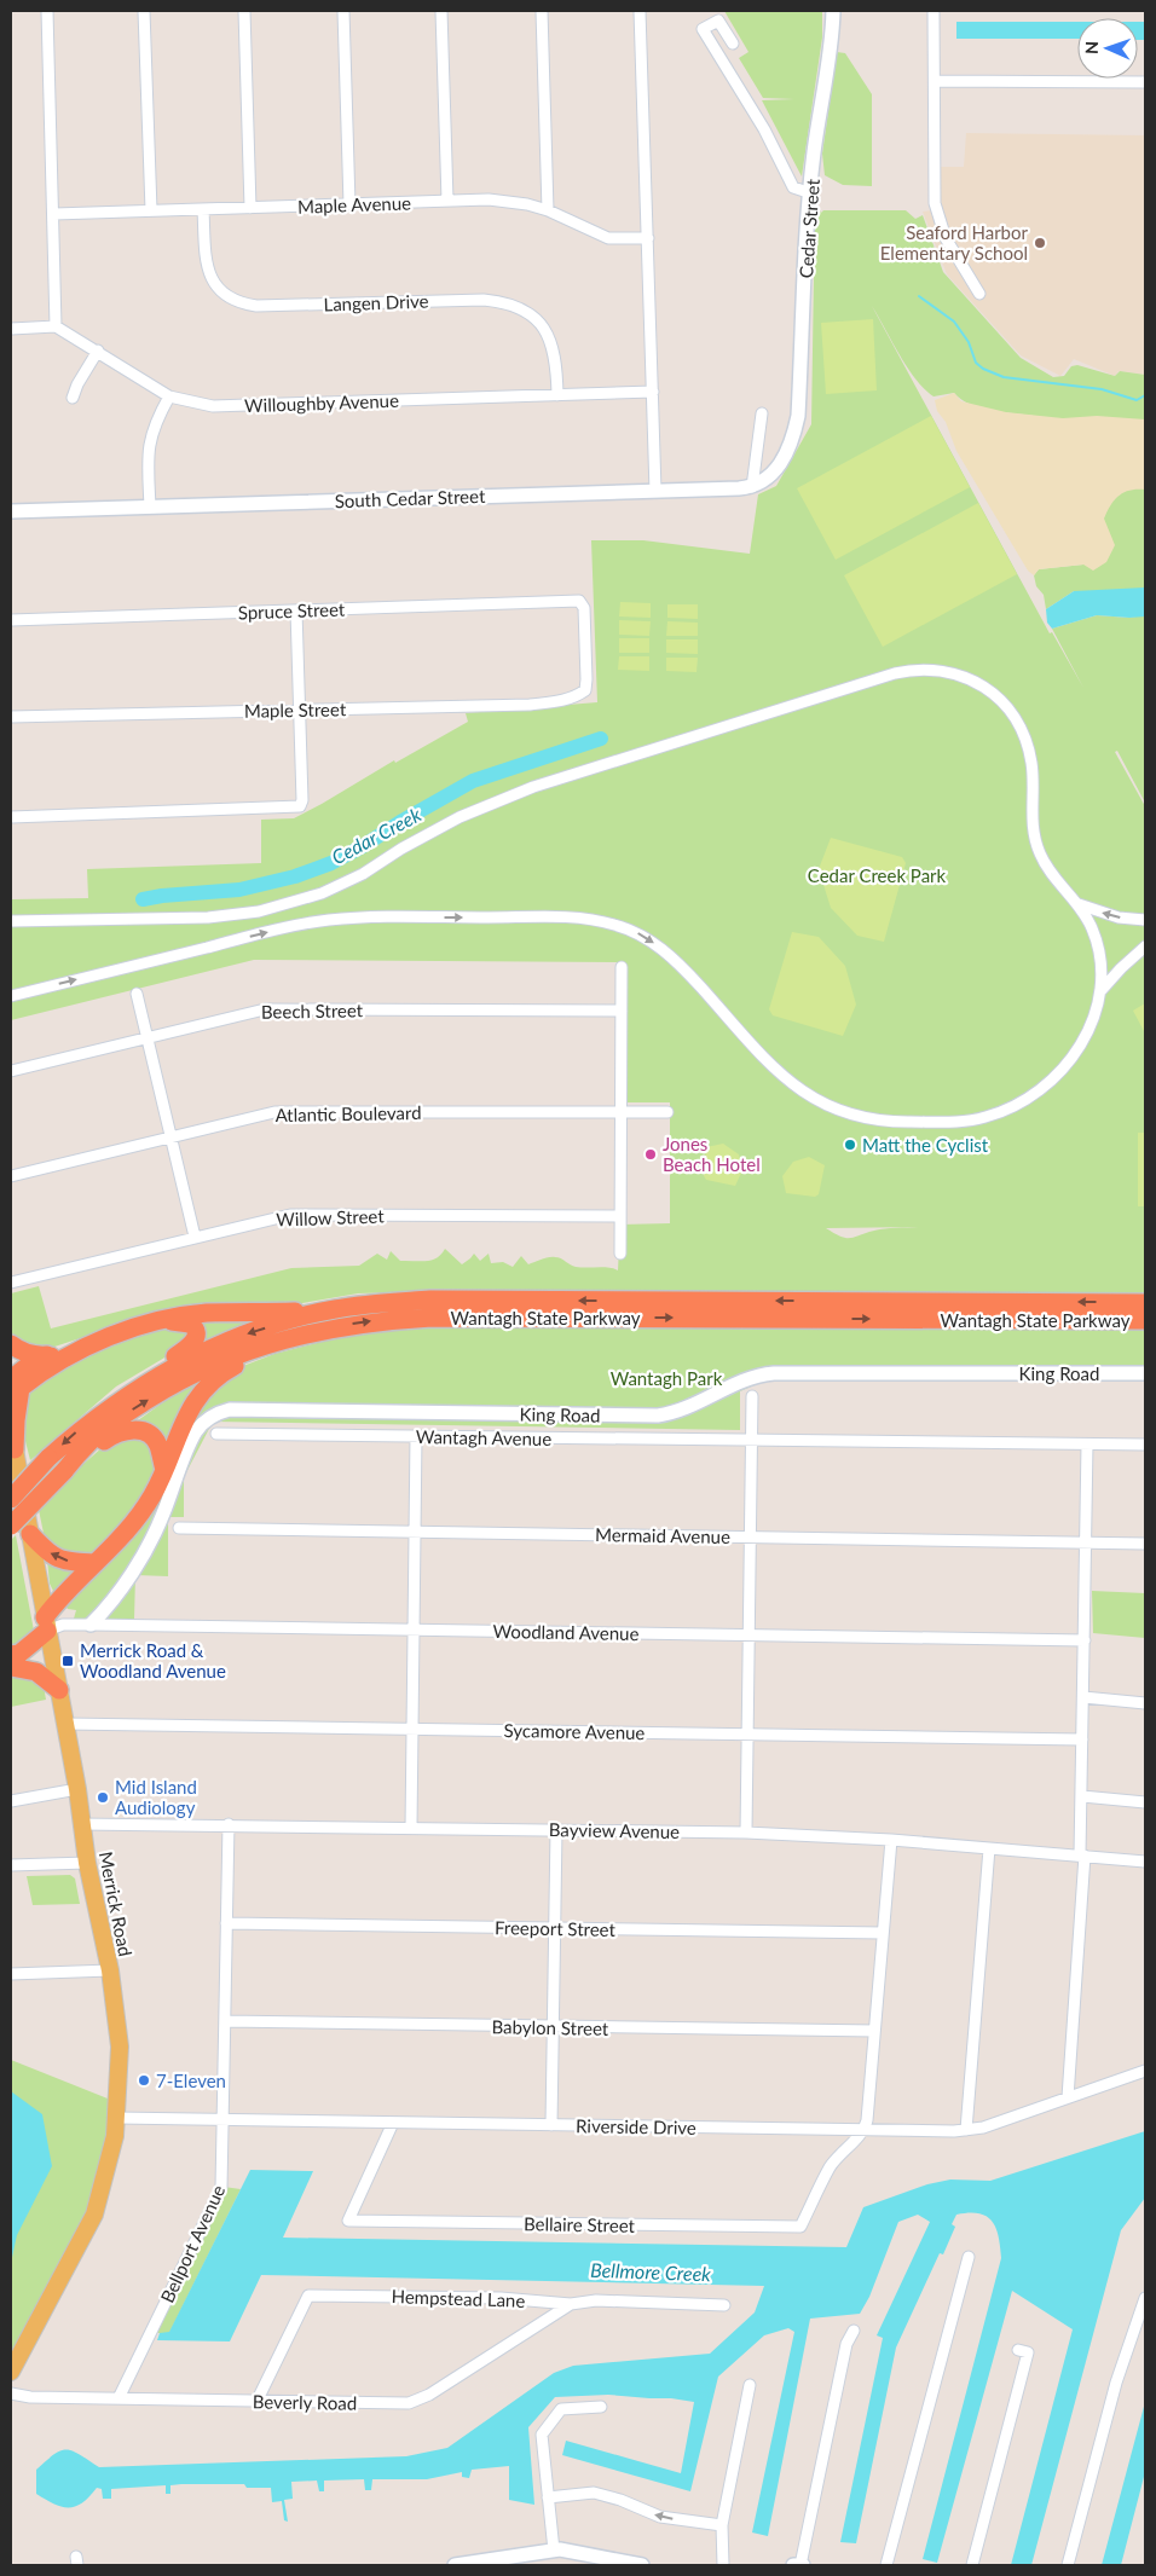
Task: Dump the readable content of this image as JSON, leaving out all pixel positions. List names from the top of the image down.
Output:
{
  "streets": {
    "highway": ["Wantagh State Parkway"],
    "main road": ["Merrick Road"],
    "street": [
      "Maple Avenue",
      "Cedar Street",
      "Langen Drive",
      "Willoughby Avenue",
      "South Cedar Street",
      "Spruce Street",
      "Maple Street",
      "Beech Street",
      "Atlantic Boulevard",
      "Willow Street",
      "King Road",
      "Wantagh Avenue",
      "Mermaid Avenue",
      "Woodland Avenue",
      "Sycamore Avenue",
      "Bayview Avenue",
      "Freeport Street",
      "Babylon Street",
      "Riverside Drive",
      "Bellaire Street",
      "Bellport Avenue",
      "Hempstead Lane",
      "Beverly Road"
    ]
  },
  "crossings": [
    ["Maple Avenue", "Langen Drive"],
    ["Cedar Street", "South Cedar Street"],
    ["Langen Drive", "Willoughby Avenue"],
    ["Spruce Street", "Maple Street"],
    ["King Road", "Woodland Avenue"],
    ["Woodland Avenue", "Merrick Road"],
    ["Sycamore Avenue", "Merrick Road"],
    ["Bayview Avenue", "Merrick Road"],
    ["Bayview Avenue", "Bellport Avenue"],
    ["Merrick Road", "Riverside Drive"],
    ["Freeport Street", "Bellport Avenue"],
    ["Babylon Street", "Bellport Avenue"],
    ["Riverside Drive", "Bellaire Street"],
    ["Riverside Drive", "Bellport Avenue"],
    ["Bellport Avenue", "Beverly Road"],
    ["Hempstead Lane", "Beverly Road"]
  ],
  "water": ["Cedar Creek", "Bellmore Creek"],
  "parks": ["Cedar Creek Park", "Wantagh Park"],
  "places": {
    "other": [
      "Seaford Harbor Elementary School",
      "Matt the Cyclist",
      "Jones Beach Hotel",
      "Mid Island Audiology",
      "7-Eleven"
    ],
    "transit": ["Merrick Road & Woodland Avenue"]
  },
  "north": "left"
}
